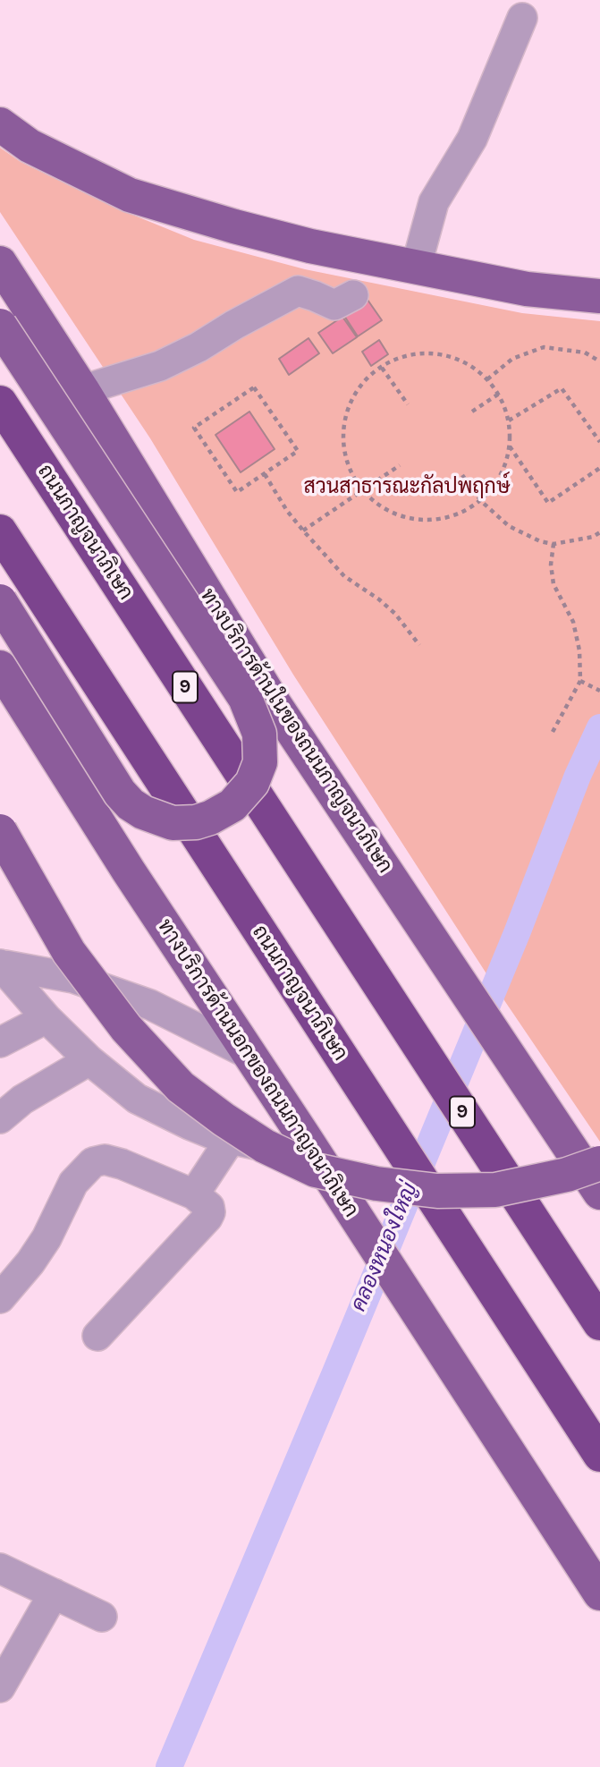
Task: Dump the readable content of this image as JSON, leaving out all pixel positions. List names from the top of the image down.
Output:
{
  "streets": {
    "highway": ["ถนนกาญจนาภิเษก", "9"],
    "main road": ["ทางบริการด้านในของถนนกาญจนาภิเษก", "ทางบริการด้านนอกของถนนกาญจนาภิเษก"]
  },
  "water": ["คลองหนองใหญ่"],
  "parks": ["สวนสาธารณะกัลปพฤกษ์"]
}
